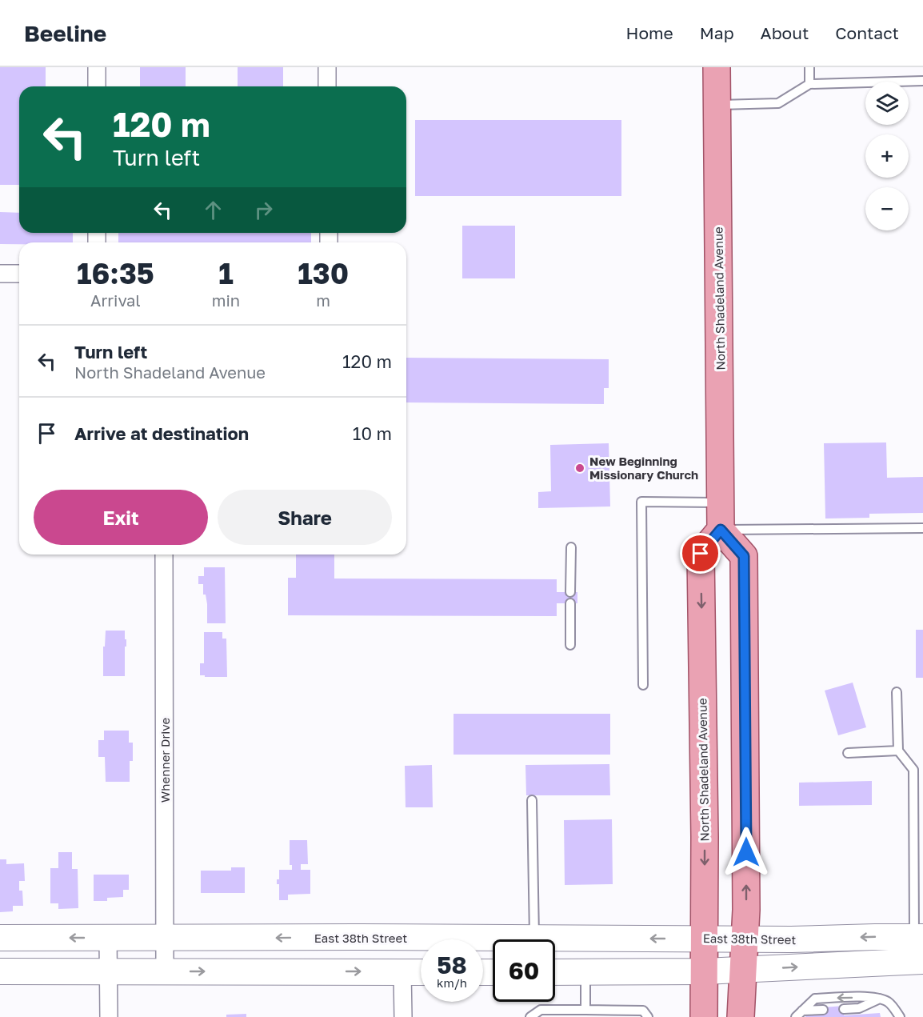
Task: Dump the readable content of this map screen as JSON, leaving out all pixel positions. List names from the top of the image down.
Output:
{
  "streets": {
    "main road": ["North Shadeland Avenue", "East 38th Street"],
    "street": ["Whenner Drive"]
  },
  "crossings": [
    ["North Shadeland Avenue", "East 38th Street"],
    ["Whenner Drive", "East 38th Street"]
  ],
  "places": ["New Beginning Missionary Church"],
  "page": {
    "header": "Beeline",
    "nav": [
      "Home",
      "Map",
      "About",
      "Contact"
    ],
    "map_buttons": ["+", "−"],
    "turn": ["120 m", "Turn left"],
    "eta": [
      "16:35",
      "Arrival",
      "1",
      "min",
      "130",
      "m"
    ],
    "list": [
      {
        "name": "Turn left",
        "note": "North Shadeland Avenue",
        "value": "120 m"
      },
      {
        "name": "Arrive at destination",
        "value": "10 m"
      }
    ],
    "buttons": ["Exit", "Share"],
    "speed": "58 km/h",
    "limit": "60"
  }
}
